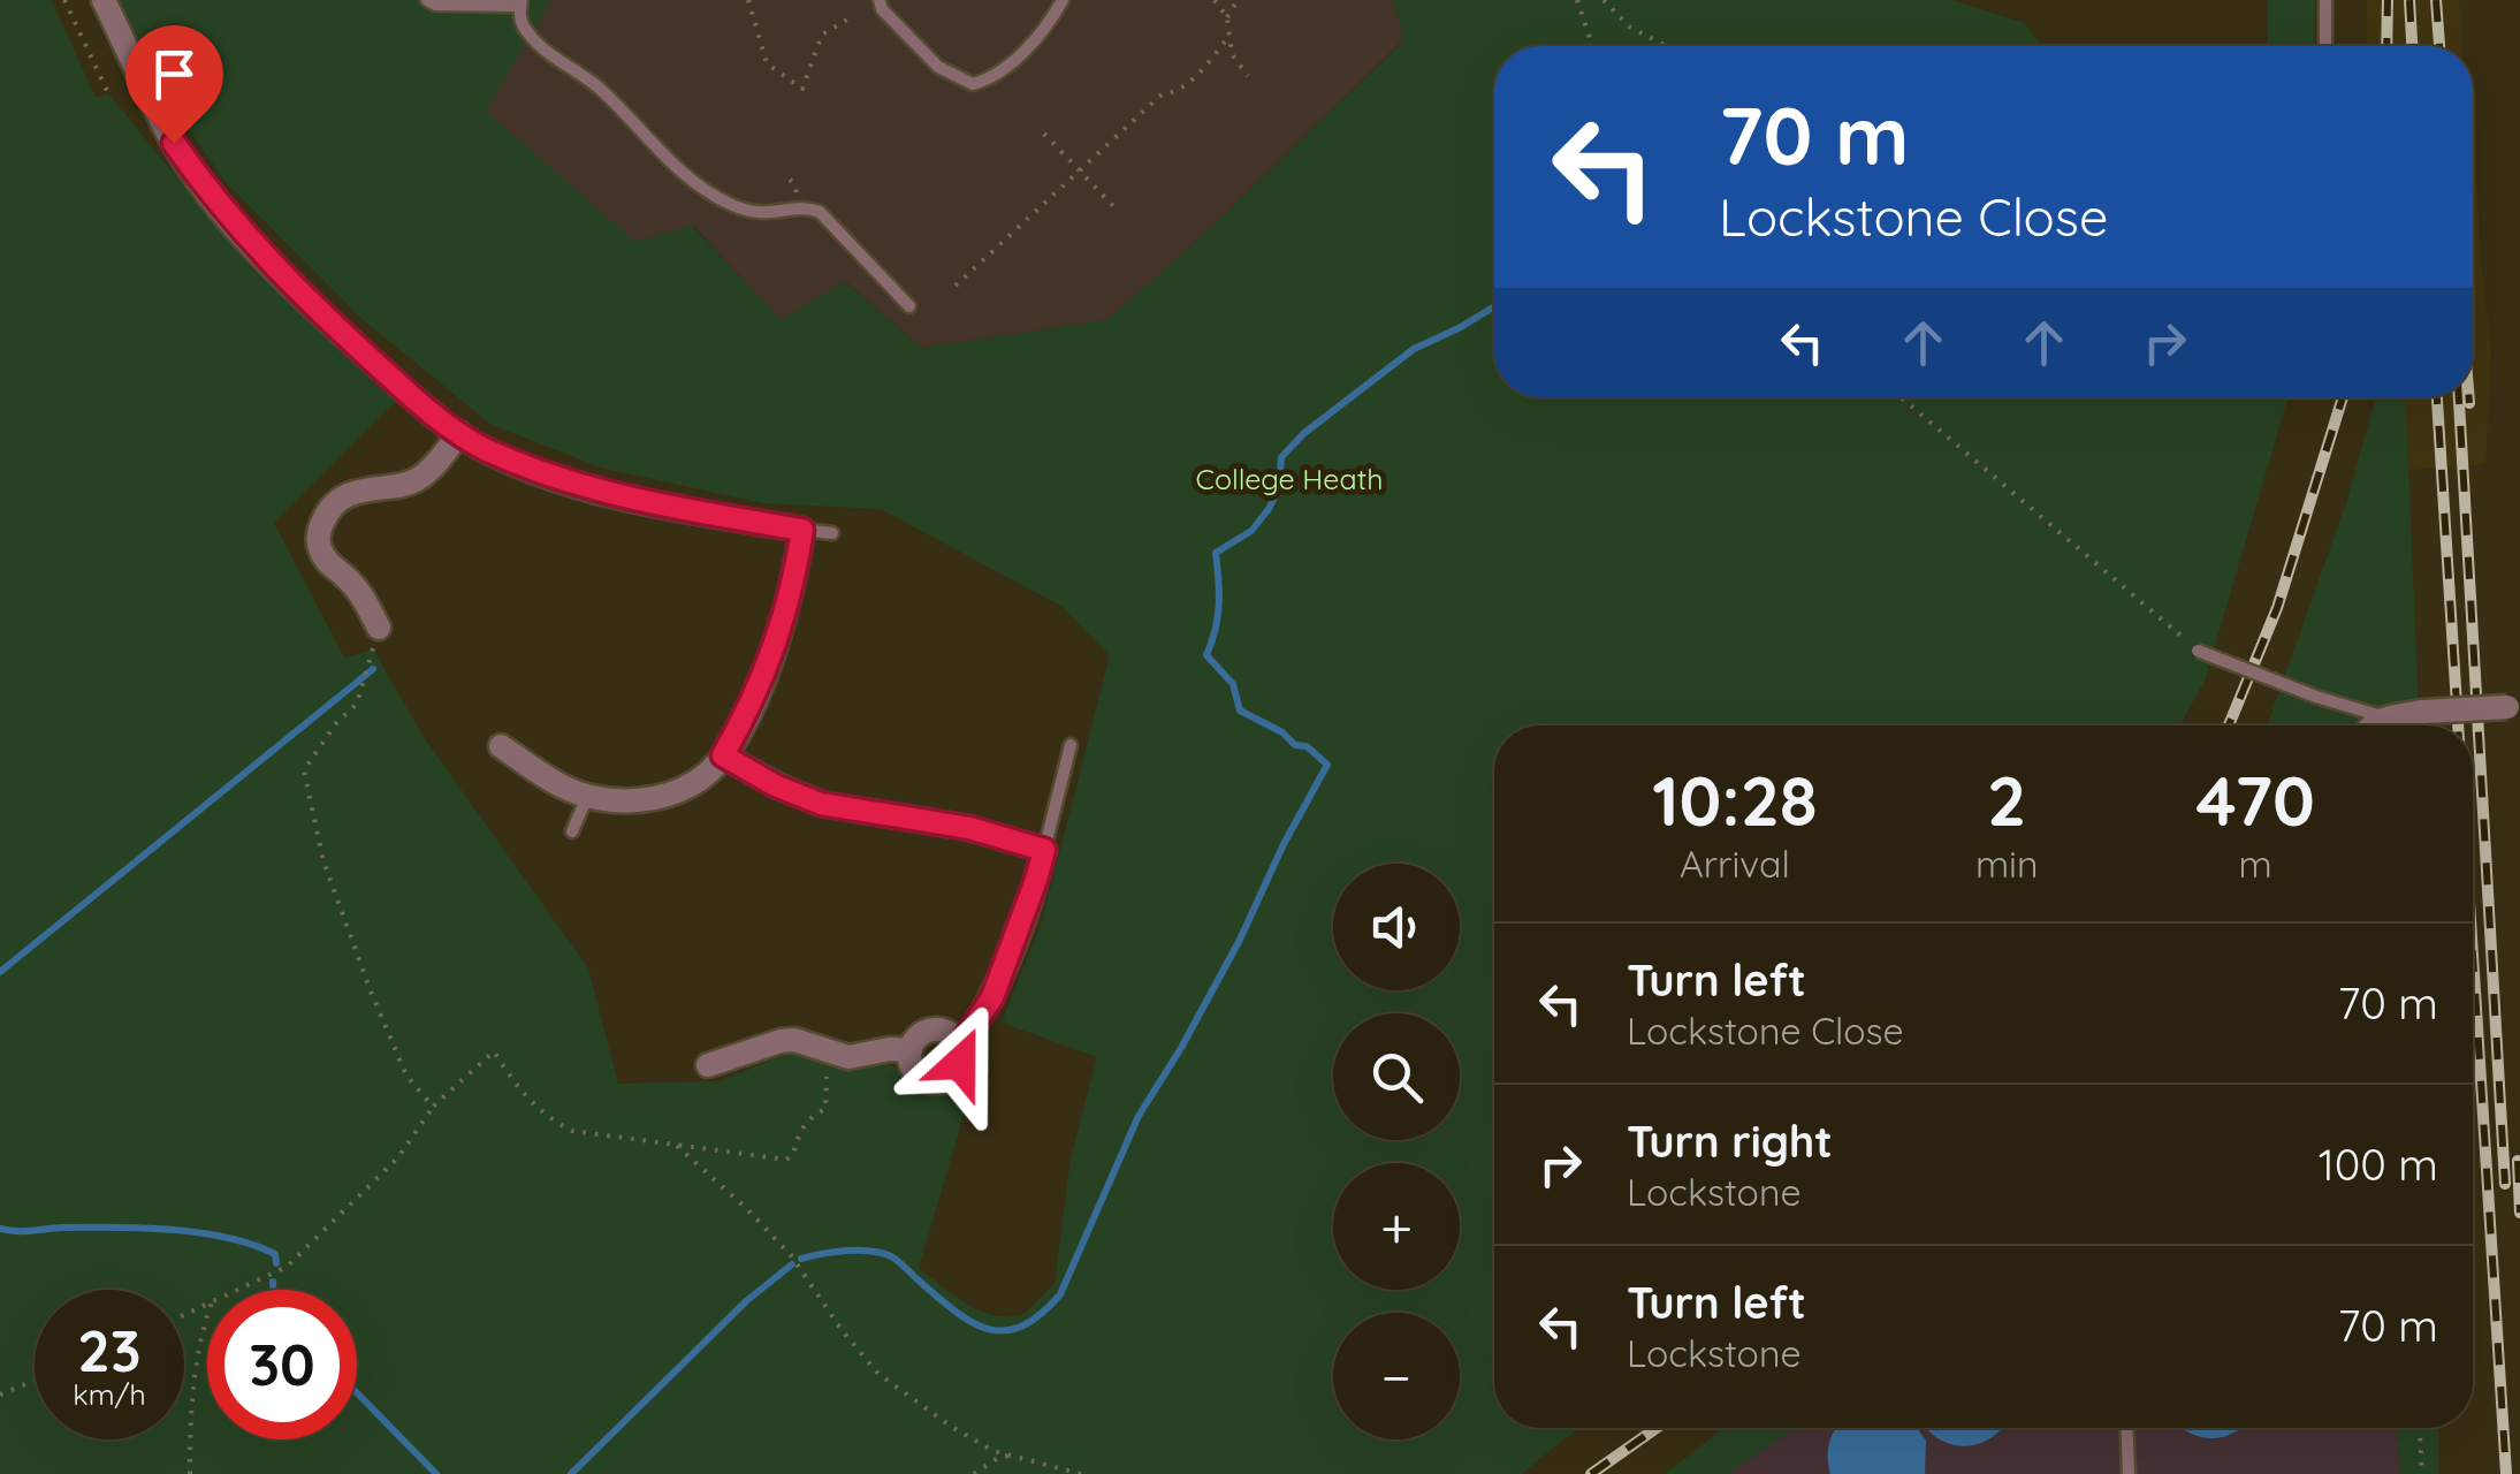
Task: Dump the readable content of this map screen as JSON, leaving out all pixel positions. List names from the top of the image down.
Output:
{
  "parks": ["College Heath"],
  "page": {
    "turn": ["70 m", "Lockstone Close"],
    "eta": [
      "10:28",
      "Arrival",
      "2",
      "min",
      "470",
      "m"
    ],
    "map_buttons": ["+", "−"],
    "list": [
      {
        "name": "Turn left",
        "note": "Lockstone Close",
        "value": "70 m"
      },
      {
        "name": "Turn right",
        "note": "Lockstone",
        "value": "100 m"
      },
      {
        "name": "Turn left",
        "note": "Lockstone",
        "value": "70 m"
      }
    ],
    "speed": "23 km/h",
    "limit": "30"
  }
}
